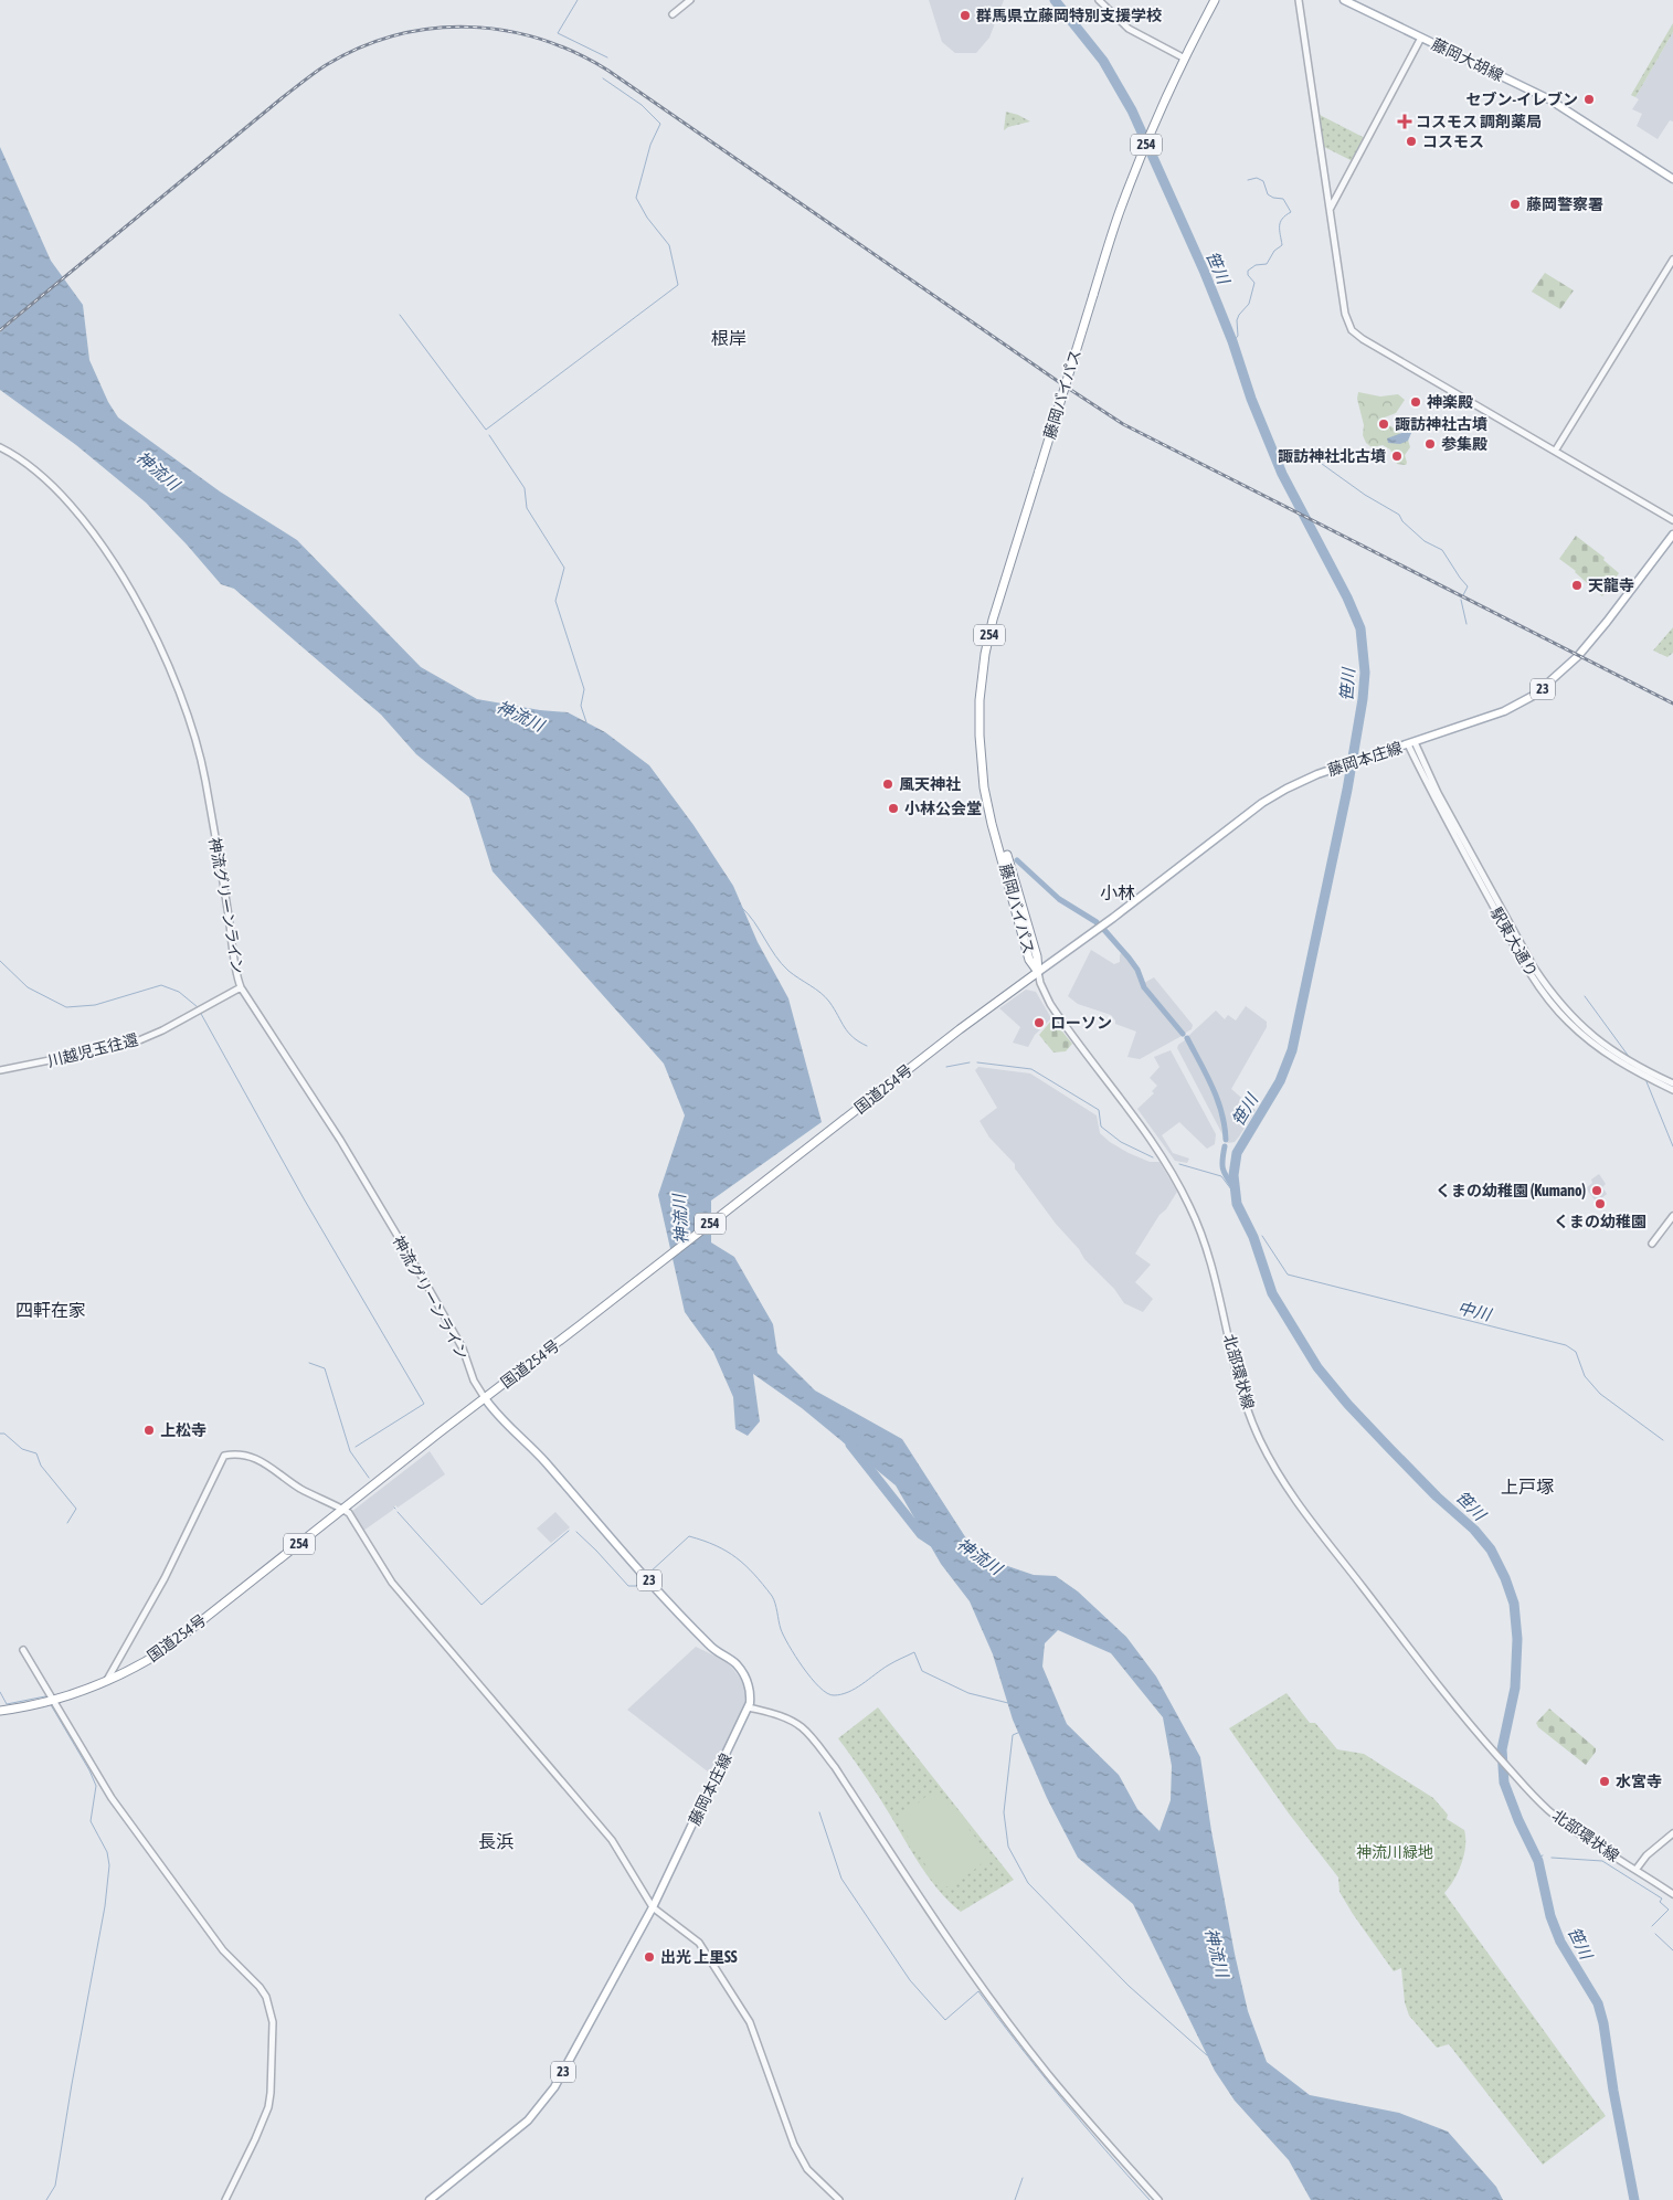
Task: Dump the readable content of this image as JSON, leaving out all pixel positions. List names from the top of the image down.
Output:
{
  "streets": {
    "highway": ["254", "藤岡バイパス", "国道254号"],
    "main road": ["藤岡大胡線", "23", "藤岡本庄線"],
    "street": [
      "神流グリーンライン",
      "駅東大通り",
      "川越児玉往還",
      "北部環状線"
    ]
  },
  "crossings": [
    ["藤岡バイパス", "藤岡本庄線"],
    ["藤岡バイパス", "国道254号"],
    ["藤岡バイパス", "北部環状線"],
    ["23", "藤岡本庄線"],
    ["23", "神流グリーンライン"],
    ["23", "国道254号"],
    ["藤岡本庄線", "駅東大通り"],
    ["藤岡本庄線", "国道254号"],
    ["藤岡本庄線", "北部環状線"],
    ["神流グリーンライン", "川越児玉往還"],
    ["神流グリーンライン", "国道254号"],
    ["国道254号", "北部環状線"]
  ],
  "districts": [
    "根岸",
    "小林",
    "四軒在家",
    "上戸塚",
    "長浜"
  ],
  "water": ["笹川", "神流川", "中川"],
  "parks": ["神流川緑地"],
  "places": {
    "other": [
      "群馬県立藤岡特別支援学校",
      "セブン-イレブン",
      "コスモス",
      "藤岡警察署",
      "神楽殿",
      "諏訪神社古墳",
      "参集殿",
      "諏訪神社北古墳",
      "天龍寺",
      "風天神社",
      "小林公会堂",
      "ローソン",
      "くまの幼稚園 (Kumano)",
      "くまの幼稚園",
      "上松寺",
      "水宮寺",
      "出光 上里SS"
    ],
    "health": ["コスモス 調剤薬局"]
  }
}
